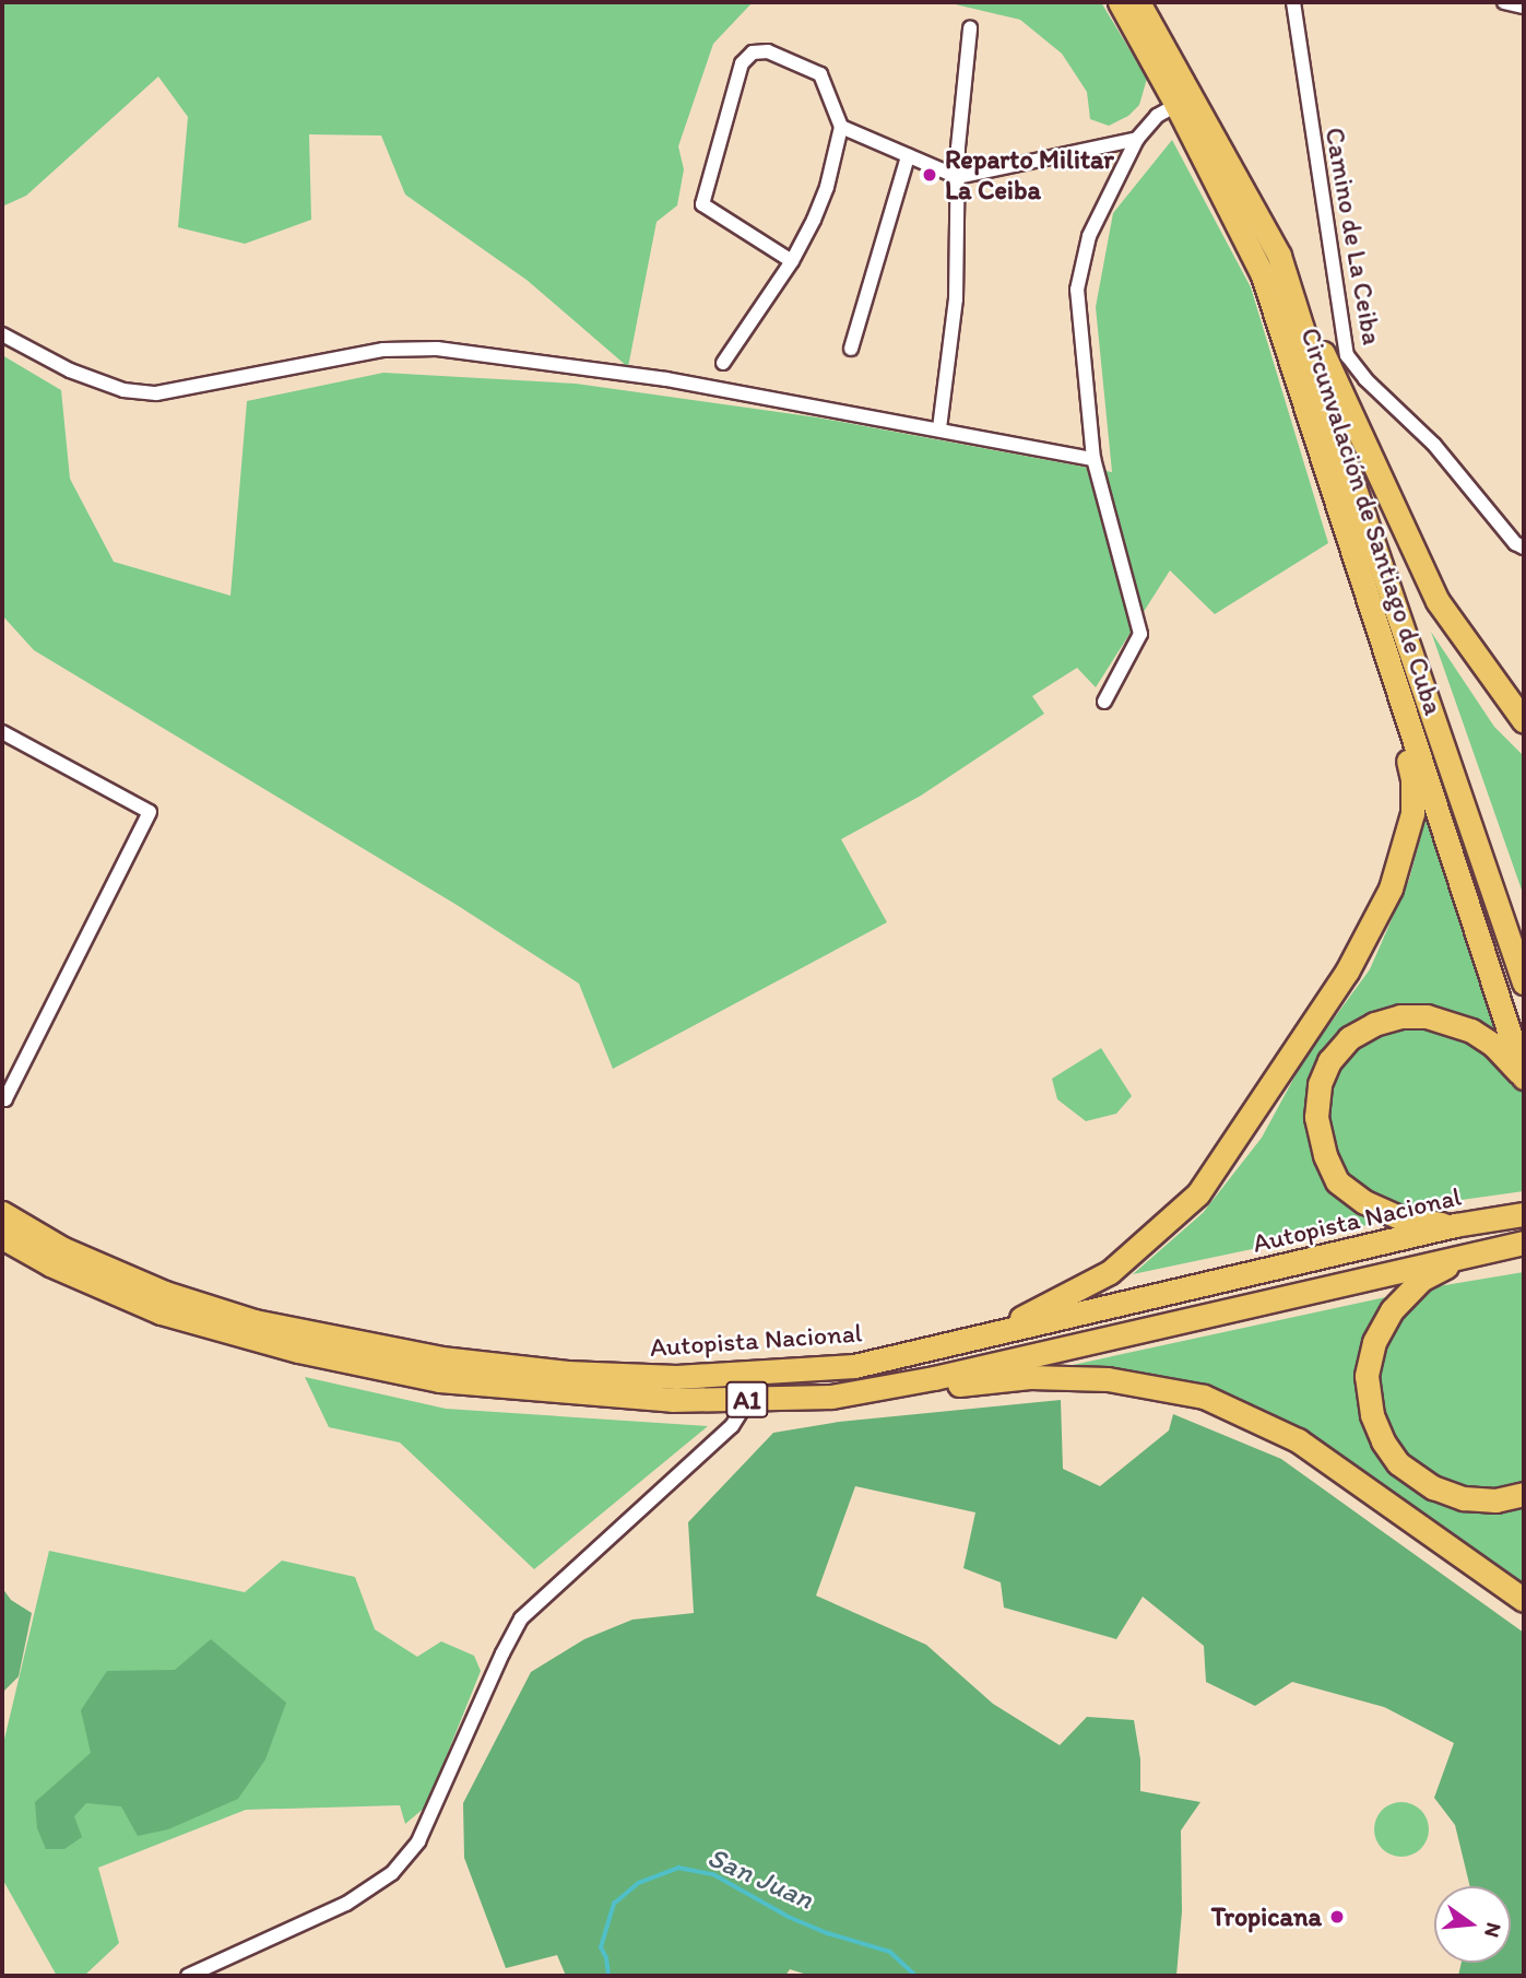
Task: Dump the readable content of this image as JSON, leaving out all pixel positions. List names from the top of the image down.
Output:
{
  "streets": {
    "highway": ["Circunvalación de Santiago de Cuba", "Autopista Nacional", "A1"],
    "street": ["Camino de La Ceiba"]
  },
  "water": ["San Juan"],
  "places": ["Reparto Militar La Ceiba", "Tropicana"],
  "north": "right"
}
